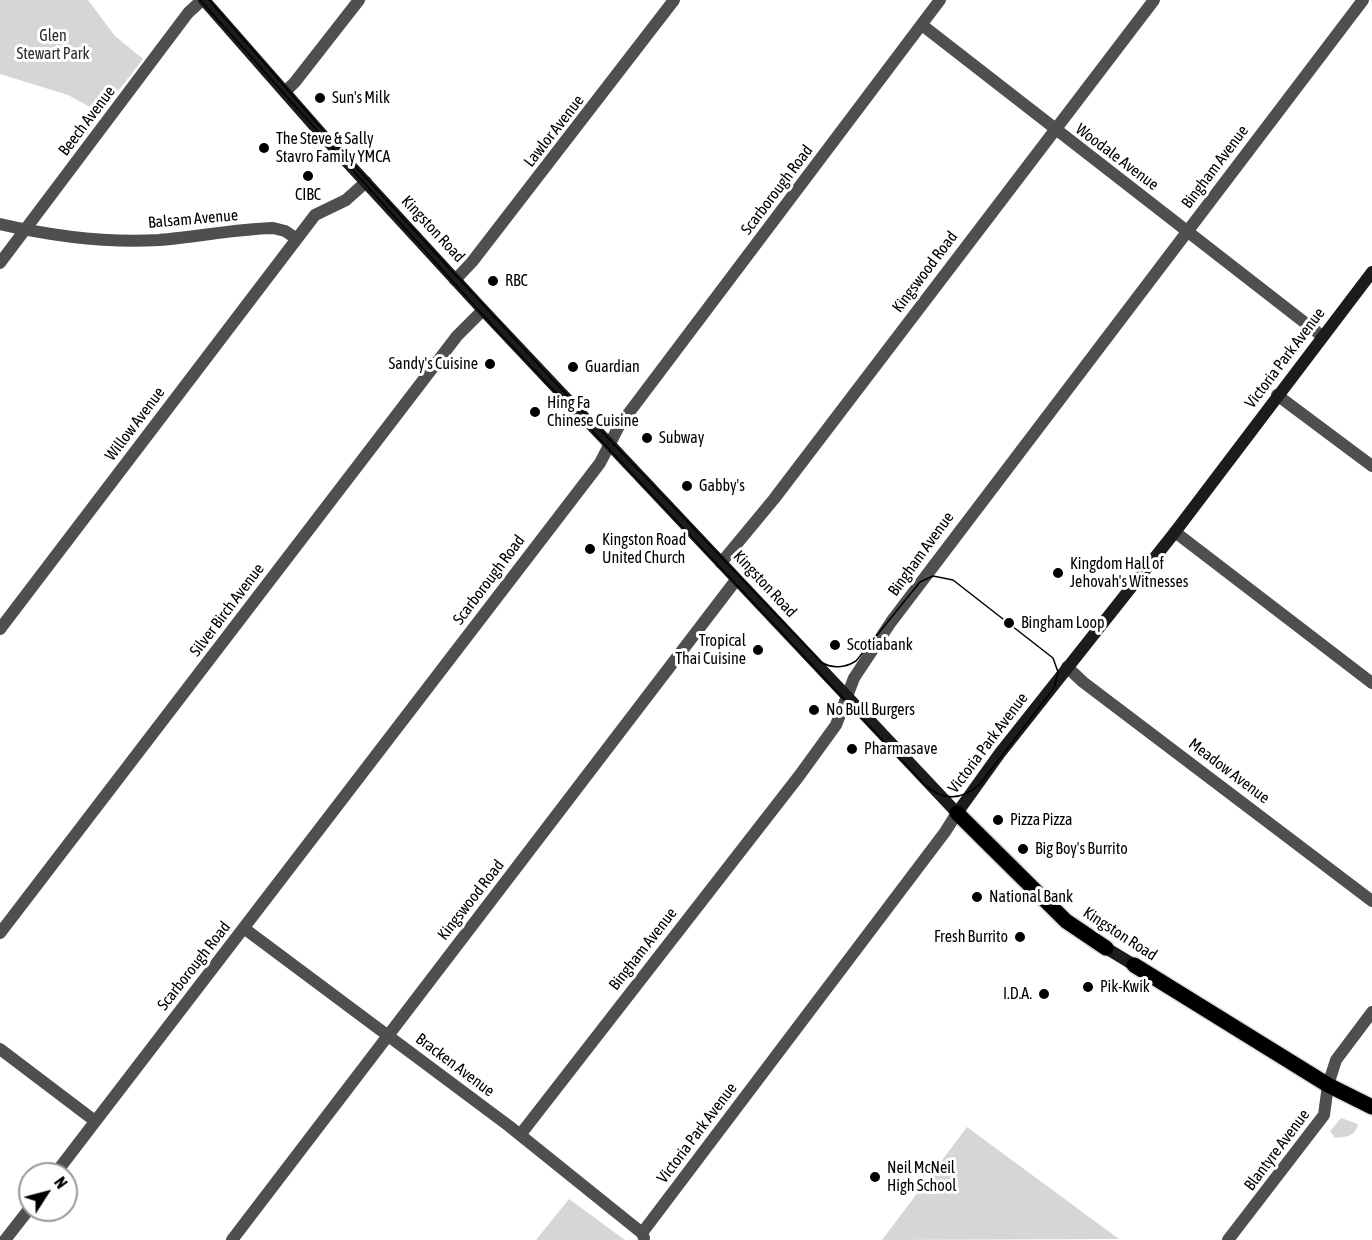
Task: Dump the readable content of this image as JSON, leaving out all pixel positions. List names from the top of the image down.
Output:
{
  "streets": {
    "main road": ["Kingston Road", "Victoria Park Avenue"],
    "street": [
      "Beech Avenue",
      "Lawlor Avenue",
      "Woodale Avenue",
      "Bingham Avenue",
      "Scarborough Road",
      "Balsam Avenue",
      "Kingswood Road",
      "Willow Avenue",
      "Silver Birch Avenue",
      "Meadow Avenue",
      "Bracken Avenue",
      "Blantyre Avenue"
    ]
  },
  "crossings": [
    ["Beech Avenue", "Balsam Avenue"],
    ["Beech Avenue", "Kingston Road"],
    ["Lawlor Avenue", "Kingston Road"],
    ["Woodale Avenue", "Bingham Avenue"],
    ["Woodale Avenue", "Scarborough Road"],
    ["Woodale Avenue", "Kingswood Road"],
    ["Woodale Avenue", "Victoria Park Avenue"],
    ["Bingham Avenue", "Kingston Road"],
    ["Bingham Avenue", "Bracken Avenue"],
    ["Scarborough Road", "Kingston Road"],
    ["Scarborough Road", "Bracken Avenue"],
    ["Balsam Avenue", "Willow Avenue"],
    ["Kingston Road", "Kingswood Road"],
    ["Kingston Road", "Victoria Park Avenue"],
    ["Kingston Road", "Silver Birch Avenue"],
    ["Kingston Road", "Blantyre Avenue"],
    ["Kingswood Road", "Bracken Avenue"],
    ["Victoria Park Avenue", "Meadow Avenue"],
    ["Victoria Park Avenue", "Bracken Avenue"]
  ],
  "parks": ["Glen Stewart Park"],
  "places": [
    "Sun's Milk",
    "The Steve & Sally Stavro Family YMCA",
    "CIBC",
    "RBC",
    "Sandy's Cuisine",
    "Guardian",
    "Hing Fa Chinese Cuisine",
    "Subway",
    "Gabby's",
    "Kingston Road United Church",
    "Kingdom Hall of Jehovah's Witnesses",
    "Bingham Loop",
    "Scotiabank",
    "Tropical Thai Cuisine",
    "No Bull Burgers",
    "Pharmasave",
    "Pizza Pizza",
    "Big Boy's Burrito",
    "National Bank",
    "Fresh Burrito",
    "Pik-Kwik",
    "I.D.A.",
    "Neil McNeil High School"
  ],
  "north": "top right"
}
